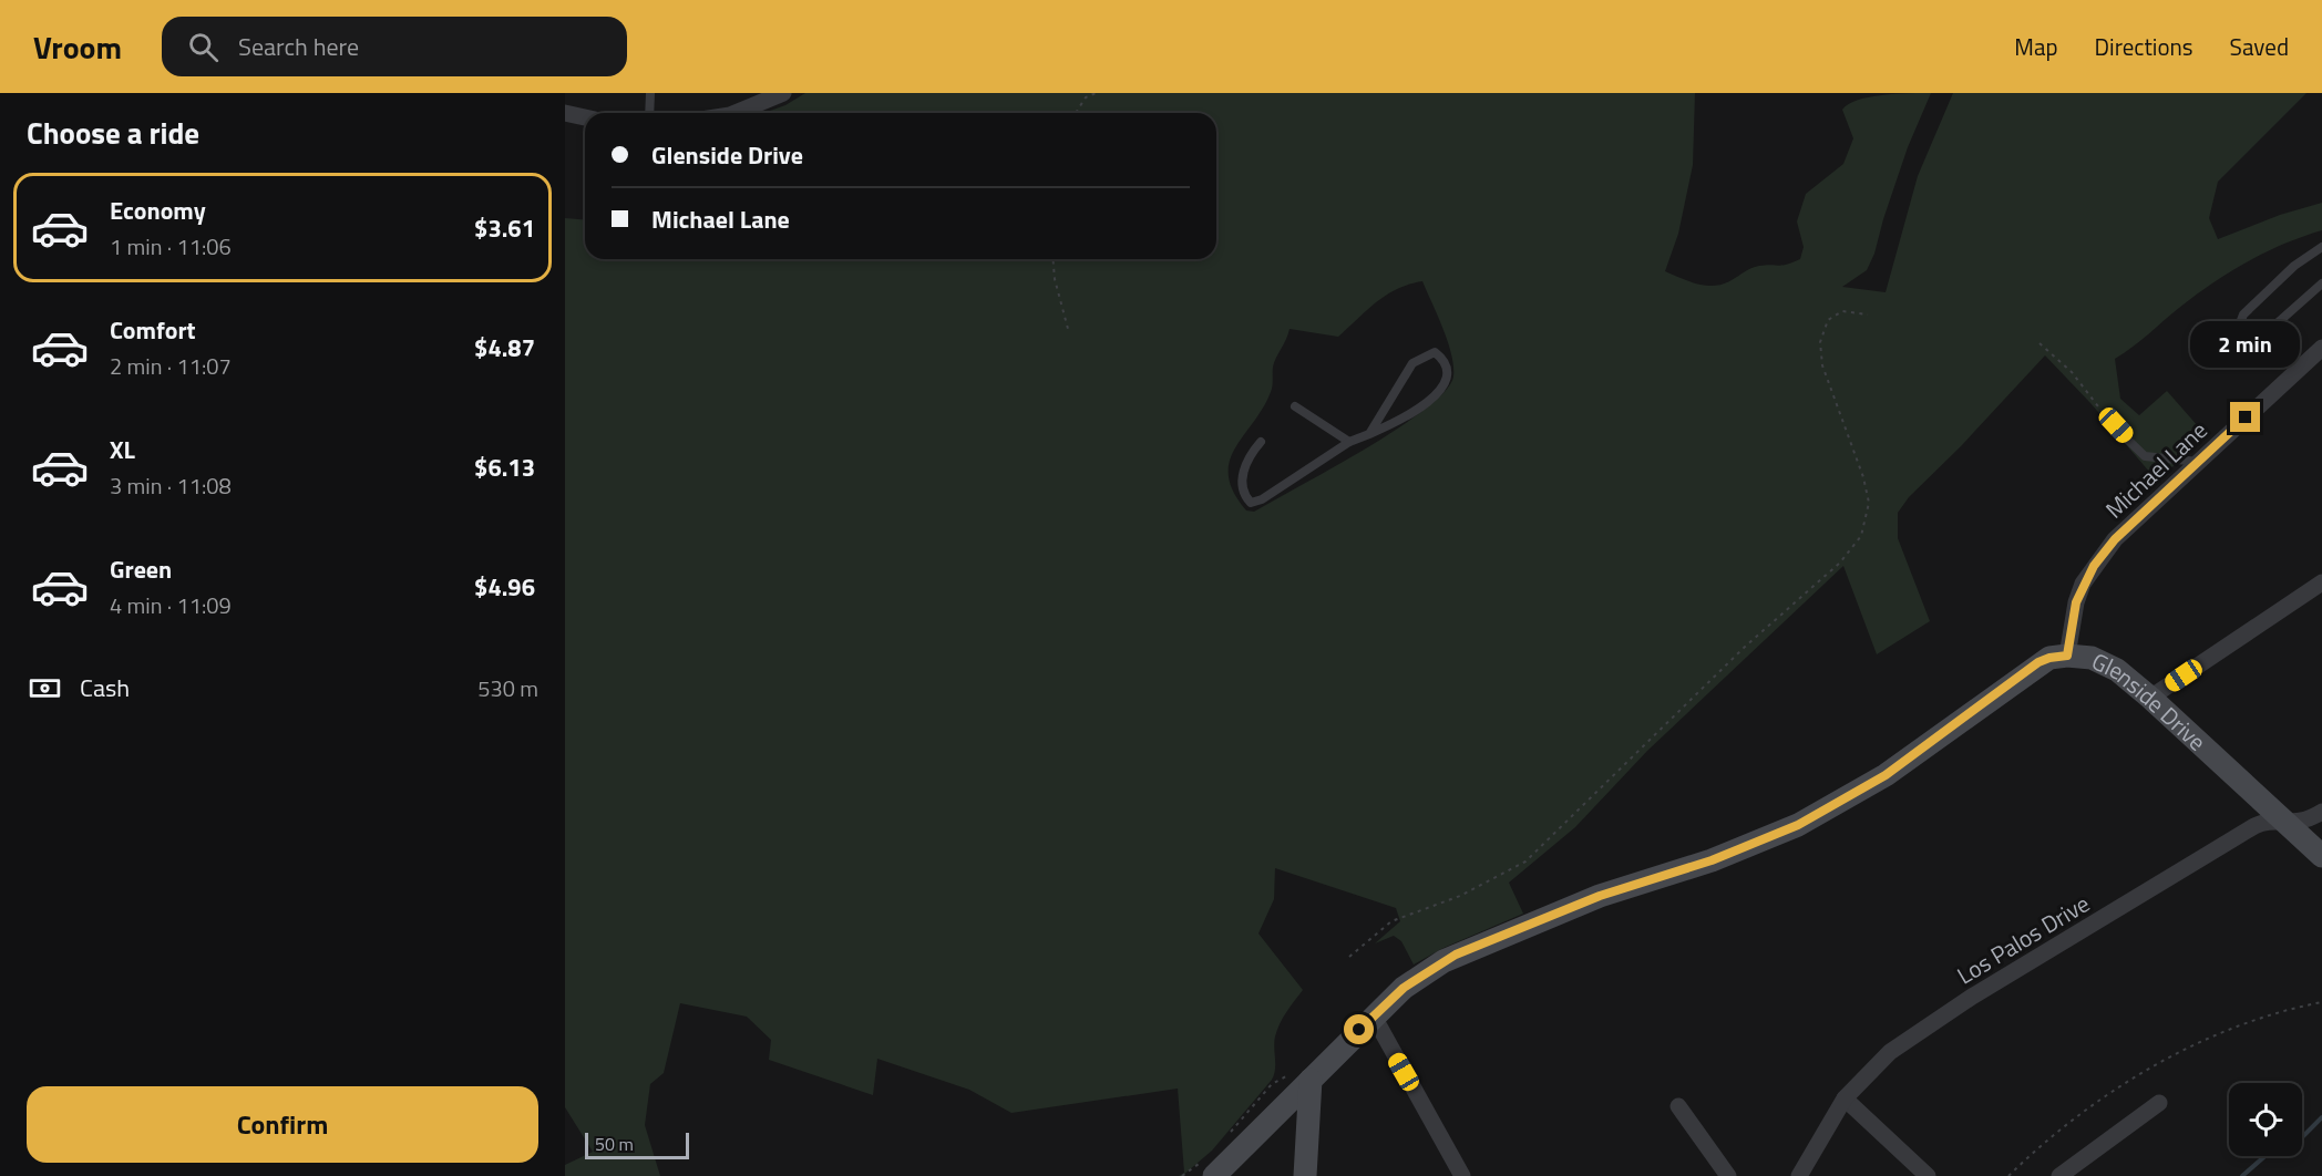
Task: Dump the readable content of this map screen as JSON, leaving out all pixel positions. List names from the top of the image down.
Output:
{
  "streets": {
    "street": ["Michael Lane", "Glenside Drive", "Los Palos Drive"]
  },
  "crossings": [
    ["Michael Lane", "Glenside Drive"],
    ["Glenside Drive", "Los Palos Drive"]
  ],
  "scale_bar": "50 m",
  "page": {
    "header": "Vroom",
    "search": "Search here",
    "nav": ["Map", "Directions", "Saved"],
    "heading": "Choose a ride",
    "banner": ["Glenside Drive", "Michael Lane"],
    "list": [
      {
        "name": "Economy",
        "note": "1 min · 11:06",
        "value": "$3.61"
      },
      {
        "name": "Comfort",
        "note": "2 min · 11:07",
        "value": "$4.87"
      },
      {
        "name": "XL",
        "note": "3 min · 11:08",
        "value": "$6.13"
      },
      {
        "name": "Green",
        "note": "4 min · 11:09",
        "value": "$4.96"
      }
    ],
    "bubble": "2 min",
    "pay": ["Cash", "530 m"],
    "buttons": "Confirm",
    "scale": "50 m"
  }
}
